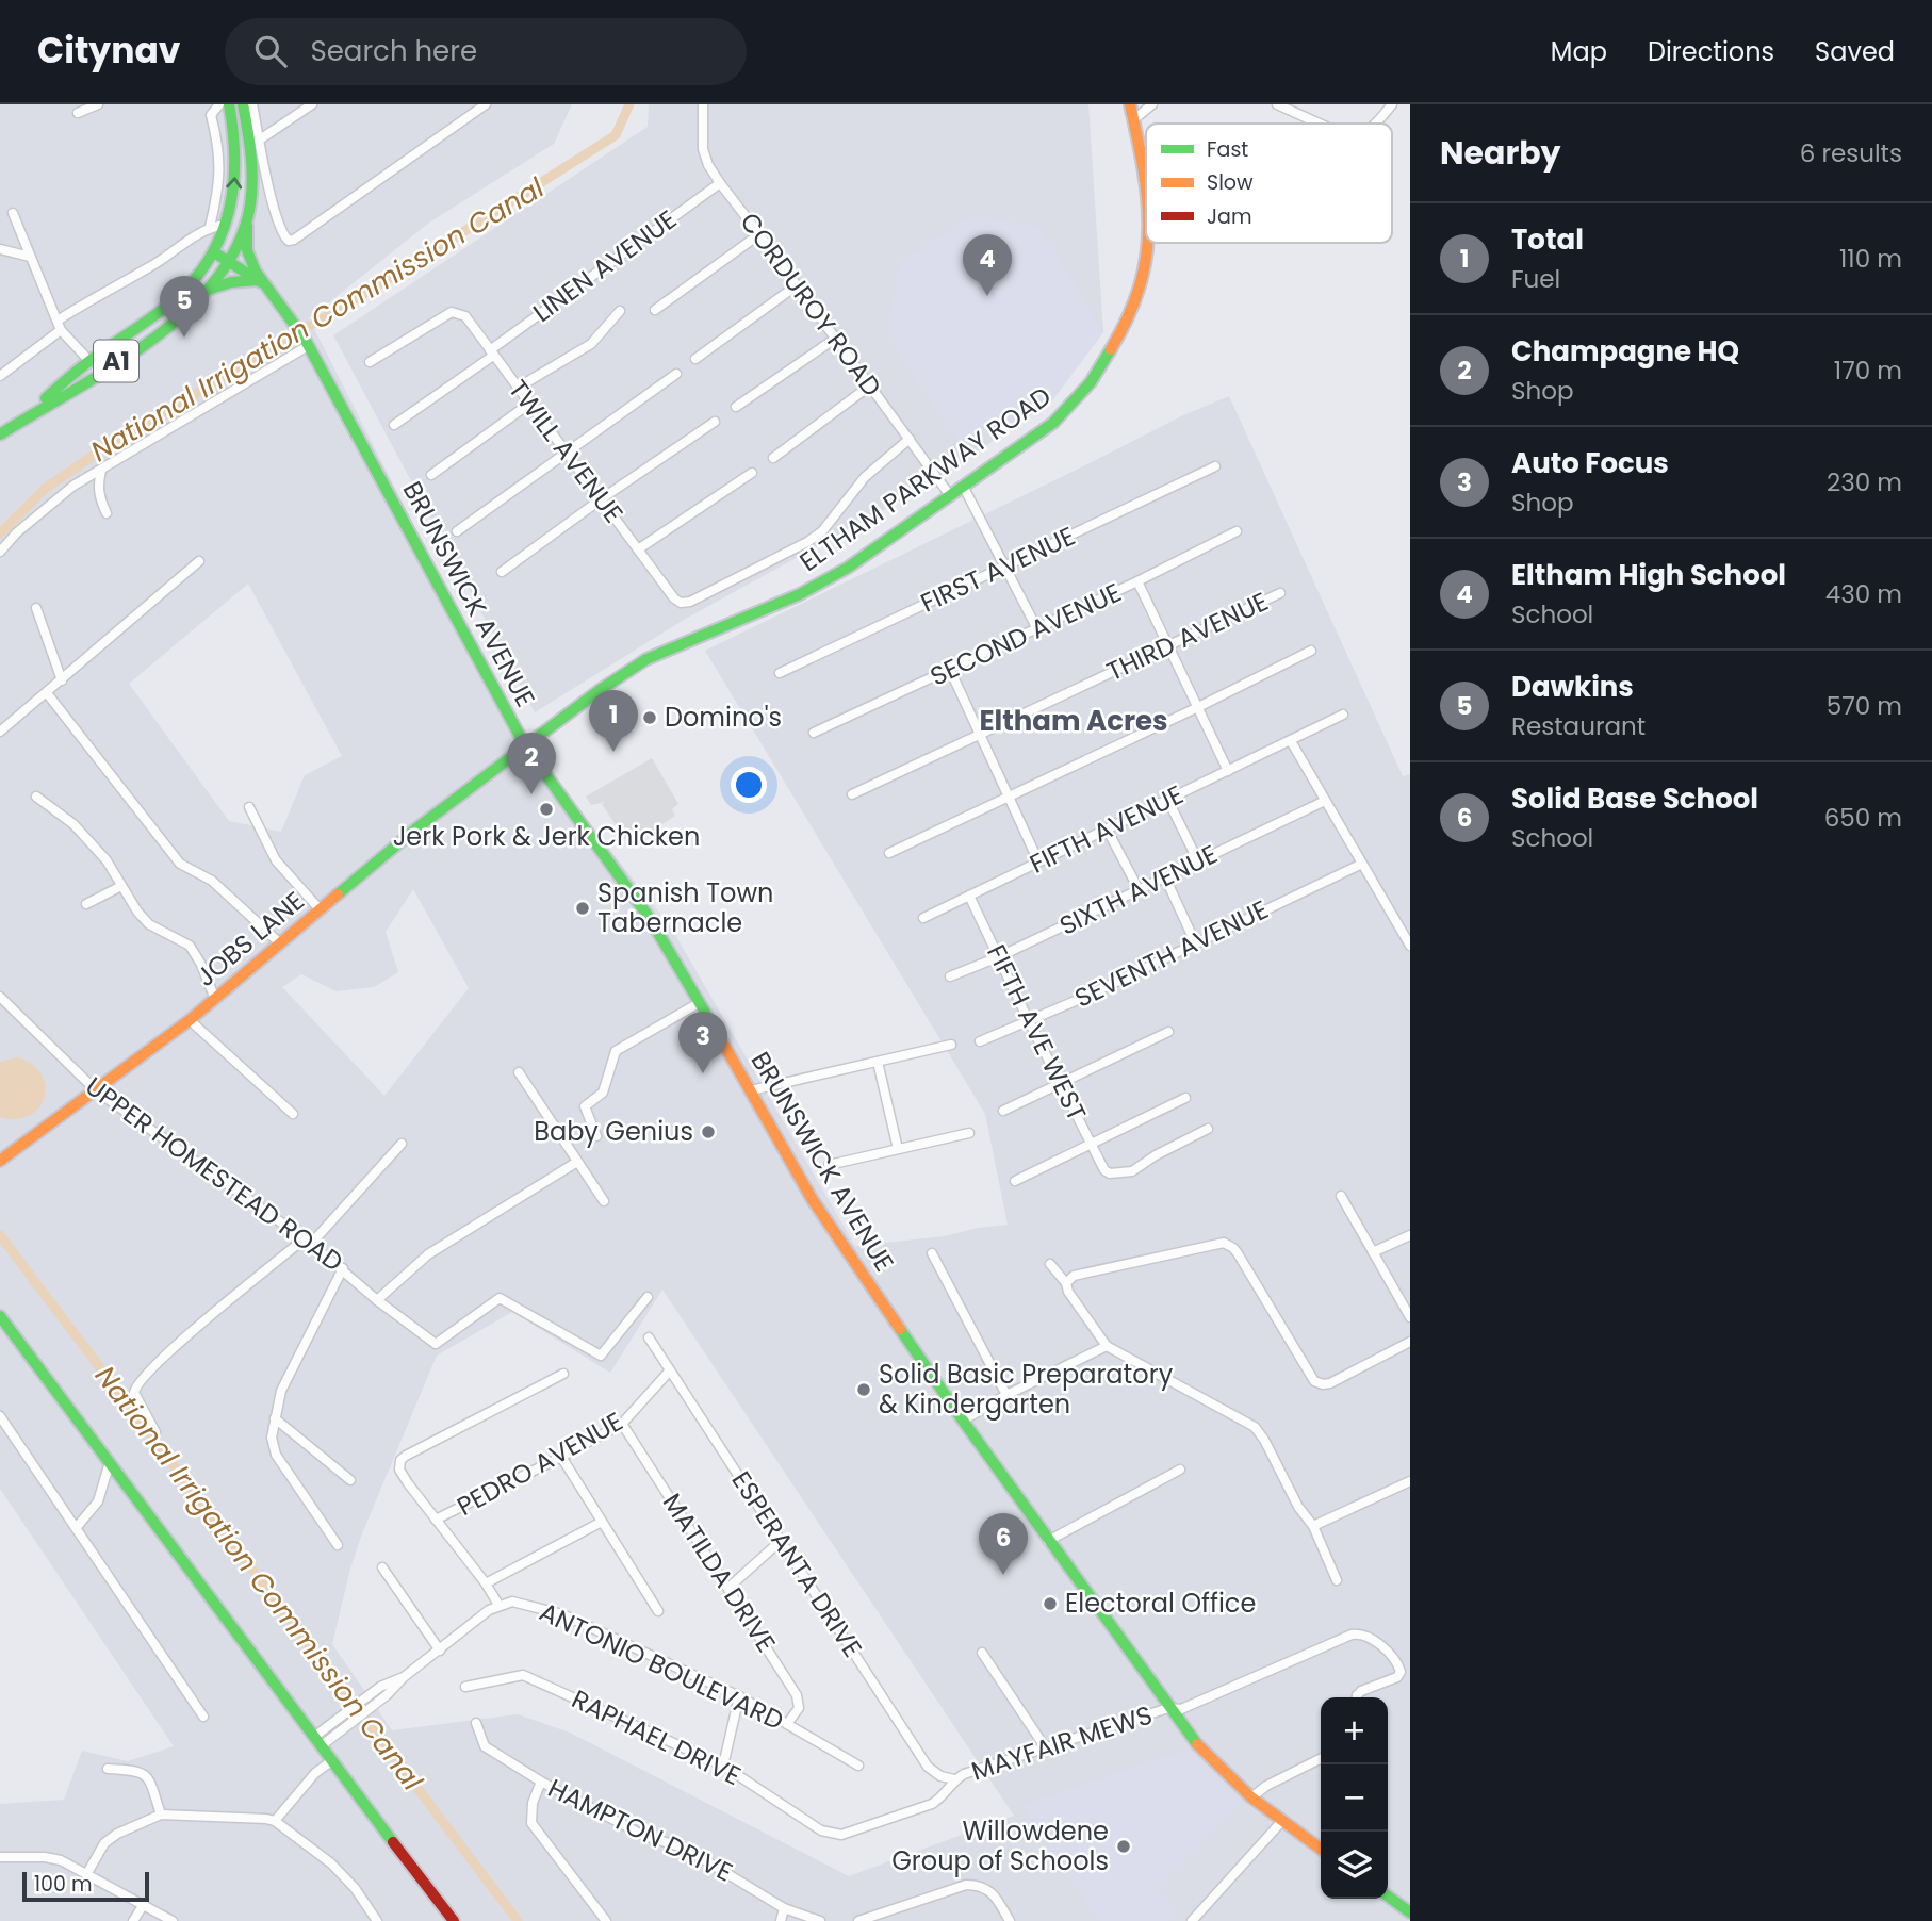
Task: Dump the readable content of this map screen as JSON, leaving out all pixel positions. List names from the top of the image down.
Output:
{
  "streets": {
    "main road": [
      "A1",
      "ELTHAM PARKWAY ROAD",
      "BRUNSWICK AVENUE",
      "JOBS LANE"
    ],
    "street": [
      "LINEN AVENUE",
      "CORDUROY ROAD",
      "TWILL AVENUE",
      "FIRST AVENUE",
      "SECOND AVENUE",
      "THIRD AVENUE",
      "FIFTH AVENUE",
      "SIXTH AVENUE",
      "SEVENTH AVENUE",
      "FIFTH AVE WEST",
      "UPPER HOMESTEAD ROAD",
      "PEDRO AVENUE",
      "ESPERANTA DRIVE",
      "MATILDA DRIVE",
      "ANTONIO BOULEVARD",
      "RAPHAEL DRIVE",
      "MAYFAIR MEWS",
      "HAMPTON DRIVE"
    ]
  },
  "crossings": [
    ["LINEN AVENUE", "CORDUROY ROAD"],
    ["LINEN AVENUE", "TWILL AVENUE"],
    ["CORDUROY ROAD", "TWILL AVENUE"],
    ["CORDUROY ROAD", "ELTHAM PARKWAY ROAD"],
    ["A1", "BRUNSWICK AVENUE"],
    ["ELTHAM PARKWAY ROAD", "BRUNSWICK AVENUE"],
    ["ELTHAM PARKWAY ROAD", "JOBS LANE"],
    ["BRUNSWICK AVENUE", "JOBS LANE"],
    ["BRUNSWICK AVENUE", "MAYFAIR MEWS"],
    ["FIFTH AVENUE", "FIFTH AVE WEST"],
    ["SIXTH AVENUE", "FIFTH AVE WEST"],
    ["JOBS LANE", "UPPER HOMESTEAD ROAD"],
    ["SEVENTH AVENUE", "FIFTH AVE WEST"],
    ["PEDRO AVENUE", "ESPERANTA DRIVE"],
    ["PEDRO AVENUE", "MATILDA DRIVE"],
    ["ESPERANTA DRIVE", "RAPHAEL DRIVE"],
    ["ESPERANTA DRIVE", "MAYFAIR MEWS"],
    ["MATILDA DRIVE", "ANTONIO BOULEVARD"],
    ["RAPHAEL DRIVE", "MAYFAIR MEWS"]
  ],
  "districts": ["Eltham Acres"],
  "water": ["National Irrigation Commission Canal"],
  "places": [
    "Domino's",
    "Jerk Pork & Jerk Chicken",
    "Spanish Town Tabernacle",
    "Baby Genius",
    "Solid Basic Preparatory & Kindergarten",
    "Electoral Office",
    "Willowdene Group of Schools"
  ],
  "legend": ["Fast", "Slow", "Jam"],
  "scale_bar": "100 m",
  "page": {
    "header": "Citynav",
    "search": "Search here",
    "nav": ["Map", "Directions", "Saved"],
    "heading": ["Nearby", "6 results"],
    "list": [
      {
        "mark": "1",
        "name": "Total",
        "note": "Fuel",
        "value": "110 m"
      },
      {
        "mark": "2",
        "name": "Champagne HQ",
        "note": "Shop",
        "value": "170 m"
      },
      {
        "mark": "3",
        "name": "Auto Focus",
        "note": "Shop",
        "value": "230 m"
      },
      {
        "mark": "4",
        "name": "Eltham High School",
        "note": "School",
        "value": "430 m"
      },
      {
        "mark": "5",
        "name": "Dawkins",
        "note": "Restaurant",
        "value": "570 m"
      },
      {
        "mark": "6",
        "name": "Solid Base School",
        "note": "School",
        "value": "650 m"
      }
    ],
    "pins": [
      "4",
      "5",
      "1",
      "2",
      "3",
      "6"
    ],
    "map_buttons": ["+", "−"],
    "scale": "100 m"
  }
}
